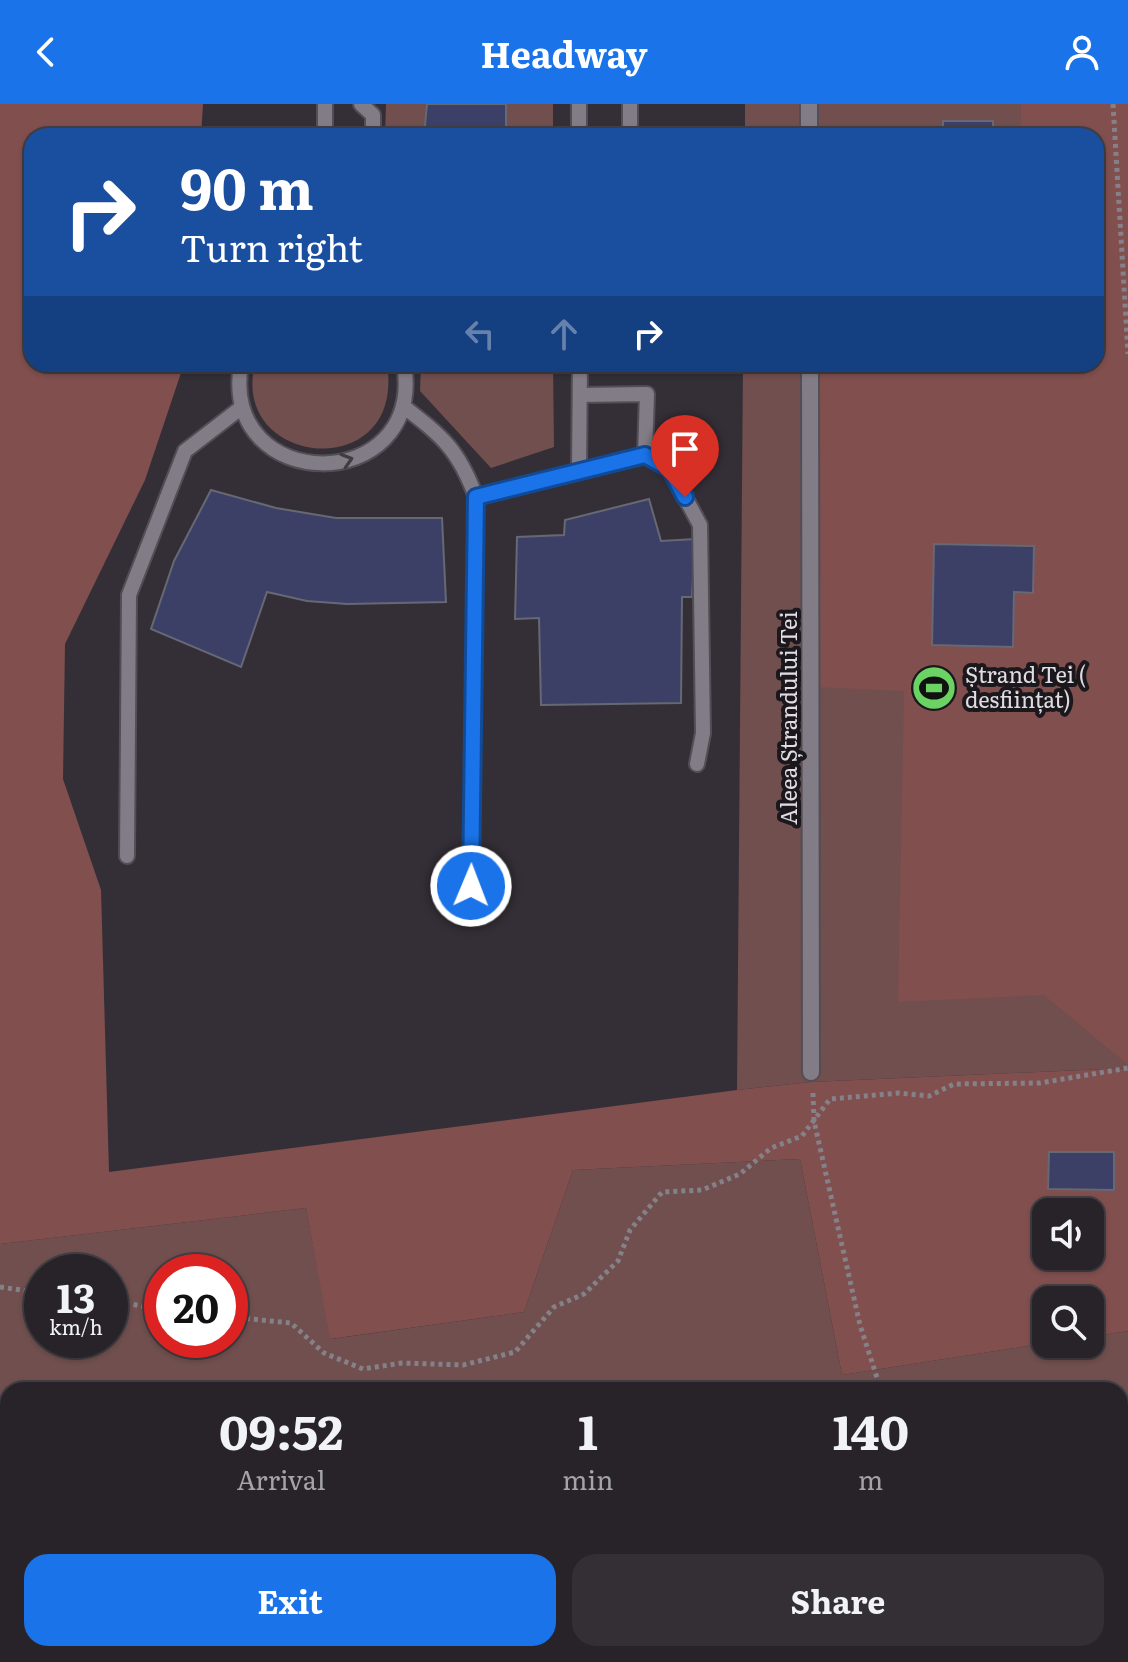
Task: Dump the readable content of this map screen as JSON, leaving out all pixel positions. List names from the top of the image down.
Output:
{
  "streets": {
    "street": ["Aleea Ștrandului Tei"]
  },
  "places": {
    "sports": ["Ștrand Tei ( desființat)"]
  },
  "page": {
    "header": "Headway",
    "turn": ["90 m", "Turn right"],
    "speed": "13 km/h",
    "limit": "20",
    "eta": [
      "09:52",
      "Arrival",
      "1",
      "min",
      "140",
      "m"
    ],
    "buttons": ["Exit", "Share"]
  }
}
